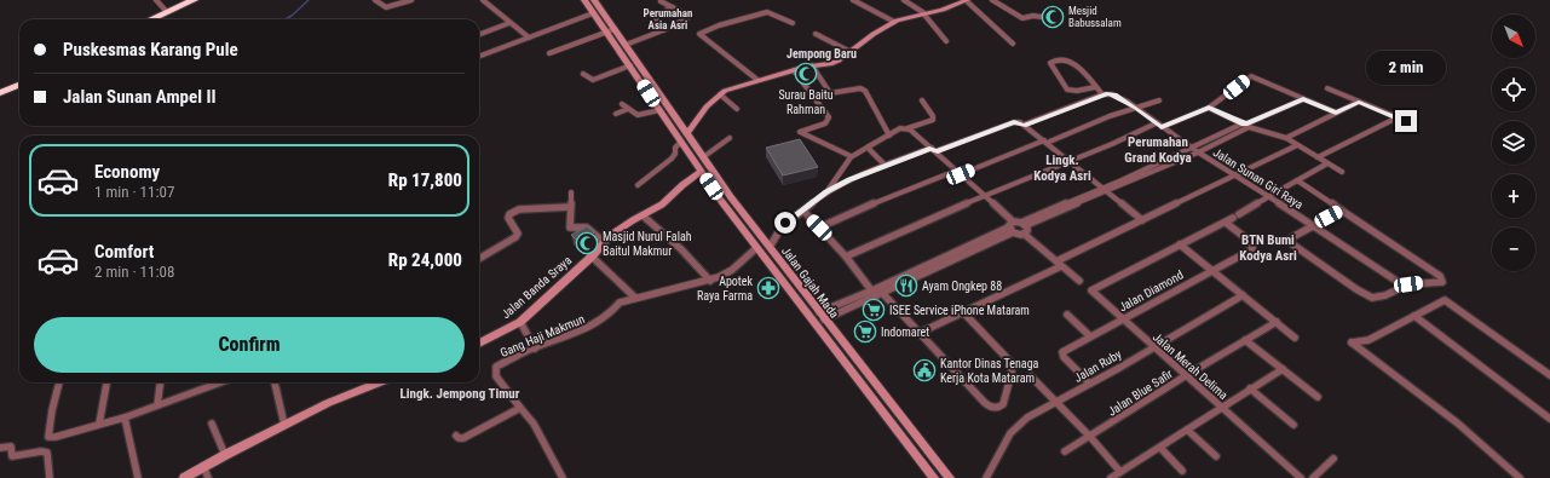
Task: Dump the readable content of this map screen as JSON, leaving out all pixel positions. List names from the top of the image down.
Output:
{
  "streets": {
    "main road": ["Jalan Gajah Mada", "Jalan Banda Sraya"],
    "street": [
      "Jalan Sunan Giri Raya",
      "Jalan Diamond",
      "Gang Haji Makmun",
      "Jalan Ruby",
      "Jalan Merah Delima",
      "Jalan Blue Safir"
    ]
  },
  "crossings": [
    ["Jalan Gajah Mada", "Jalan Banda Sraya"],
    ["Jalan Gajah Mada", "Gang Haji Makmun"],
    ["Jalan Diamond", "Jalan Ruby"],
    ["Jalan Diamond", "Jalan Merah Delima"],
    ["Jalan Ruby", "Jalan Merah Delima"],
    ["Jalan Merah Delima", "Jalan Blue Safir"]
  ],
  "districts": [
    "Perumahan Asia Asri",
    "Jempong Baru",
    "Perumahan Grand Kodya",
    "Lingk. Kodya Asri",
    "BTN Bumi Kodya Asri",
    "Lingk. Jempong Timur"
  ],
  "places": {
    "mosque": ["Mesjid Babussalam", "Surau Baitu Rahman", "Masjid Nurul Falah Baitul Makmur"],
    "restaurant": ["Ayam Ongkep 88"],
    "pharmacy": ["Apotek Raya Farma"],
    "supermarket": ["ISEE Service iPhone Mataram", "Indomaret"],
    "public building": ["Kantor Dinas Tenaga Kerja Kota Mataram"]
  },
  "north": "bottom right",
  "page": {
    "map_buttons": ["+", "−"],
    "banner": ["Puskesmas Karang Pule", "Jalan Sunan Ampel II"],
    "bubble": "2 min",
    "list": [
      {
        "name": "Economy",
        "note": "1 min · 11:07",
        "value": "Rp 17,800"
      },
      {
        "name": "Comfort",
        "note": "2 min · 11:08",
        "value": "Rp 24,000"
      }
    ],
    "buttons": "Confirm"
  }
}
